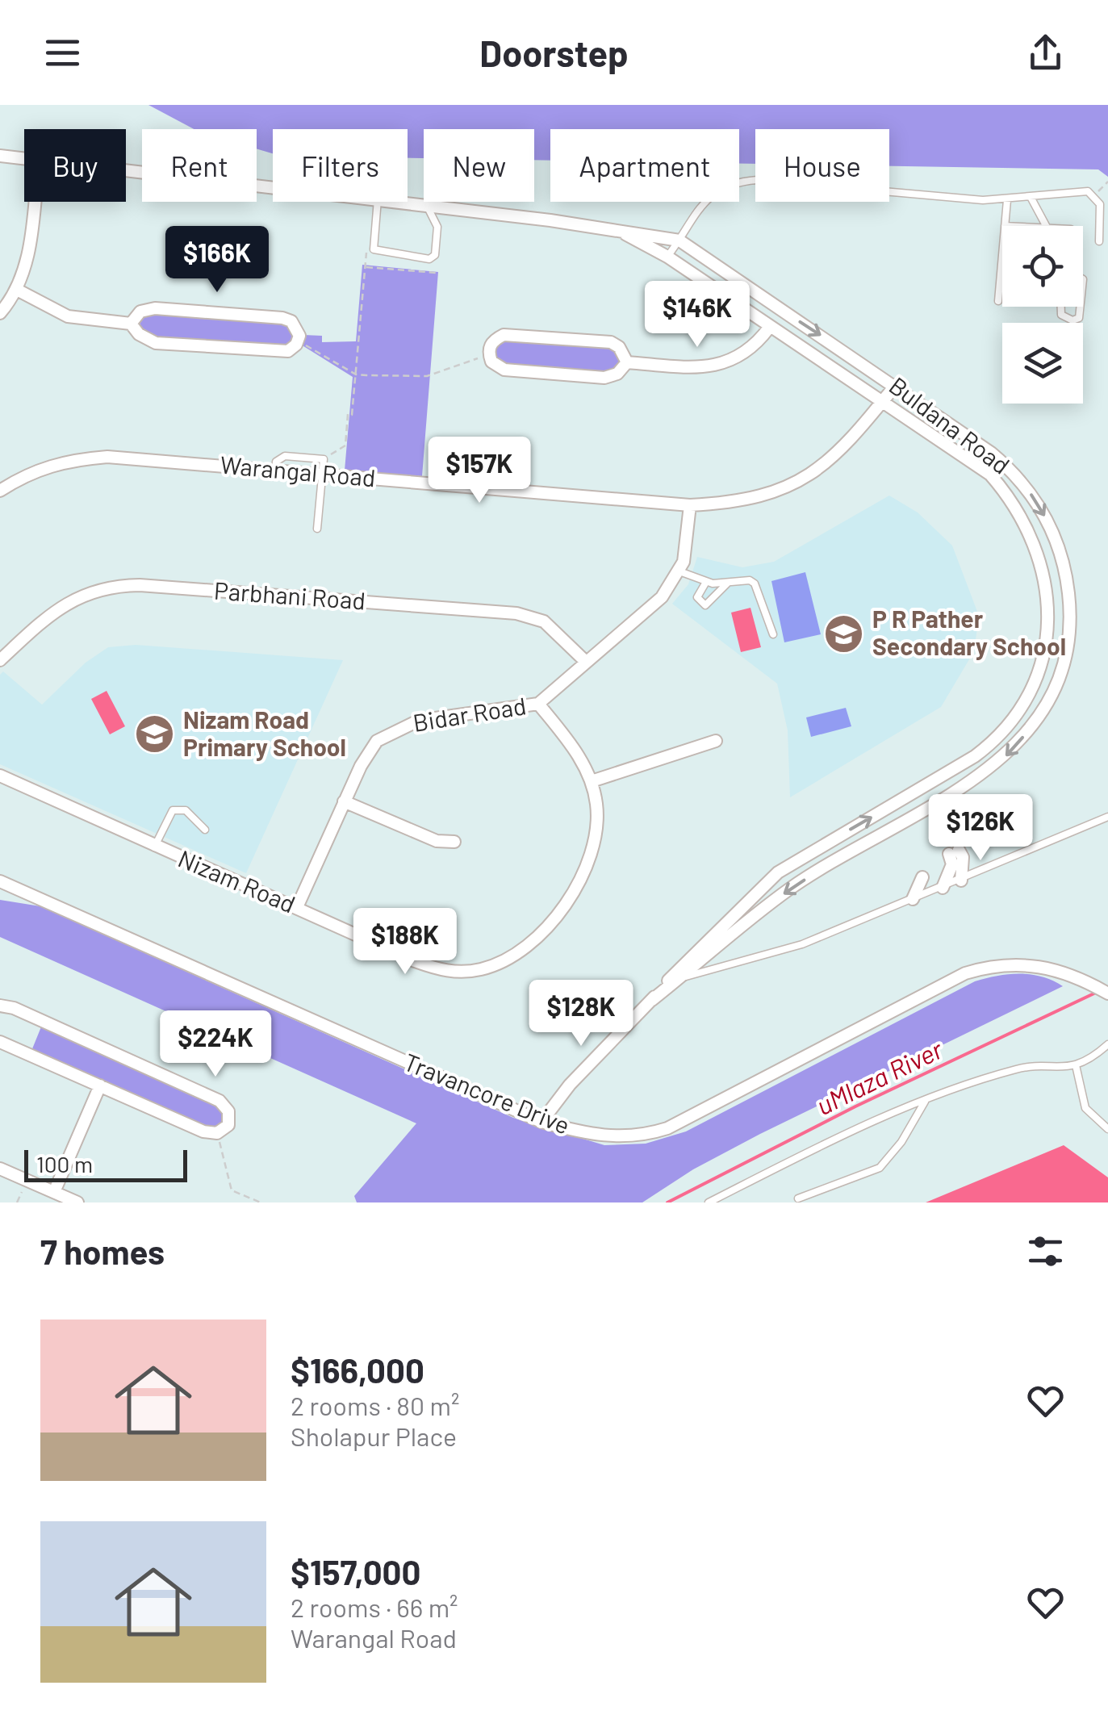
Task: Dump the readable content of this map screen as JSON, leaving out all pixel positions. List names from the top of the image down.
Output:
{
  "streets": {
    "street": [
      "Buldana Road",
      "Warangal Road",
      "Parbhani Road",
      "Bidar Road",
      "Nizam Road",
      "Travancore Drive"
    ]
  },
  "crossings": [
    ["Buldana Road", "Warangal Road"],
    ["Buldana Road", "Travancore Drive"],
    ["Warangal Road", "Bidar Road"],
    ["Parbhani Road", "Bidar Road"],
    ["Bidar Road", "Nizam Road"]
  ],
  "water": ["uMlaza River"],
  "places": {
    "school or university": ["P R Pather Secondary School", "Nizam Road Primary School"]
  },
  "scale_bar": "100 m",
  "page": {
    "header": "Doorstep",
    "chip": [
      "Buy",
      "Rent",
      "Filters",
      "New",
      "Apartment",
      "House"
    ],
    "price": [
      "$166K",
      "$146K",
      "$157K",
      "$126K",
      "$188K",
      "$128K",
      "$224K"
    ],
    "scale": "100 m",
    "heading": "7 homes",
    "list": [
      {
        "name": "$166,000",
        "note": "2 rooms · 80 m² · Sholapur Place"
      },
      {
        "name": "$157,000",
        "note": "2 rooms · 66 m² · Warangal Road"
      }
    ]
  }
}
